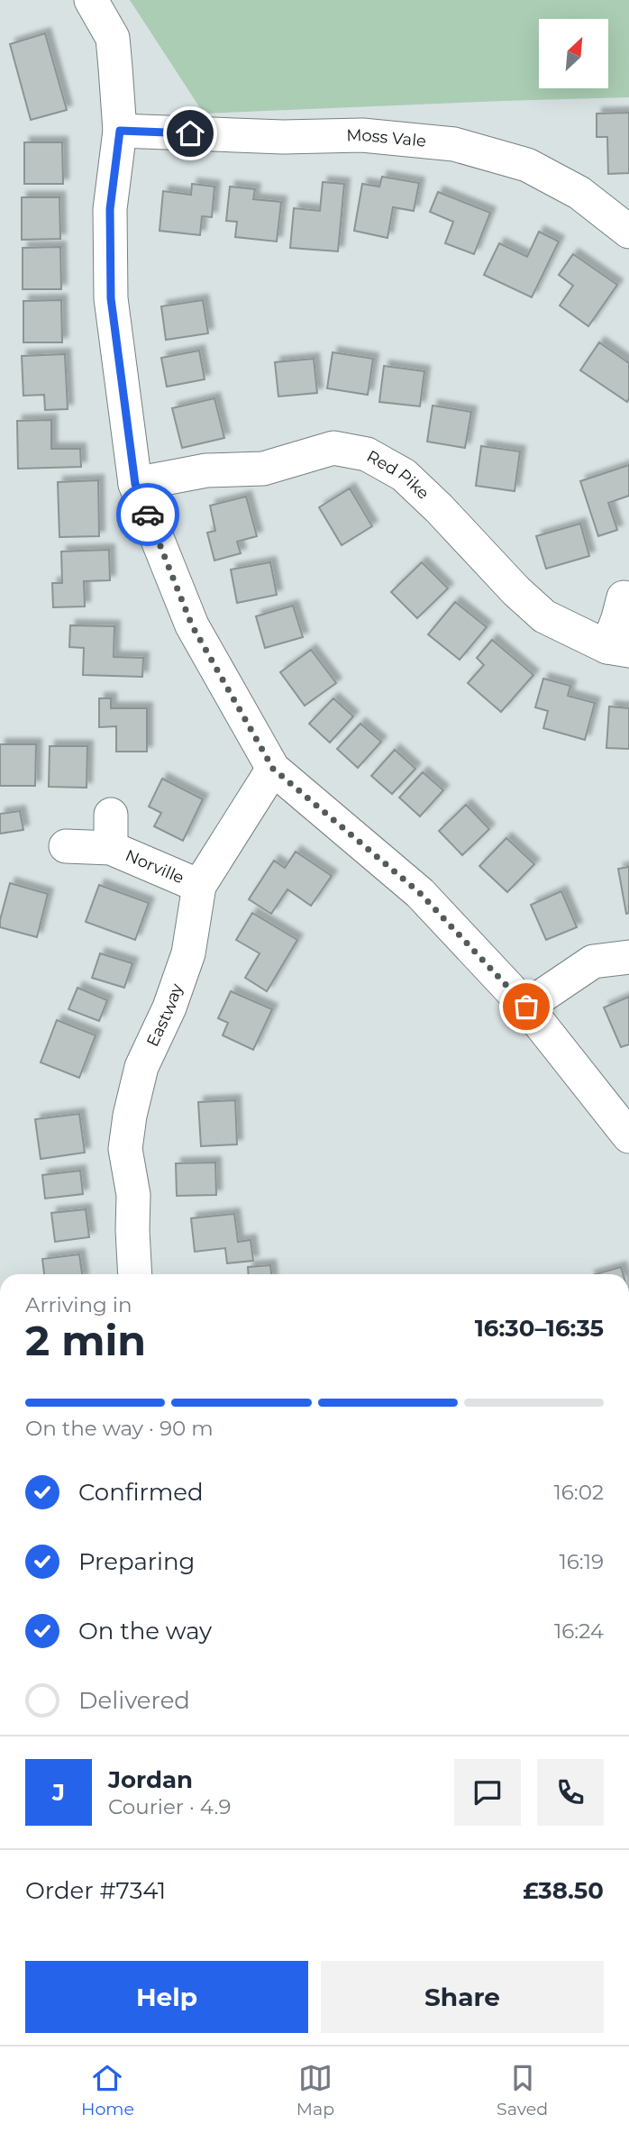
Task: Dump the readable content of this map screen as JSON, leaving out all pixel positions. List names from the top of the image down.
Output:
{
  "streets": {
    "street": [
      "Moss Vale",
      "Red Pike",
      "Norville",
      "Eastway"
    ]
  },
  "crossings": [
    ["Norville", "Eastway"]
  ],
  "north": "top right",
  "page": {
    "heading": ["2 min", "Arriving in", "16:30–16:35"],
    "panel": [
      "Jordan",
      "Courier · 4.9",
      "Order #7341",
      "£38.50"
    ],
    "bar": "On the way · 90 m",
    "list": [
      ["Confirmed", "16:02"],
      ["Preparing", "16:19"],
      ["On the way", "16:24"],
      "Delivered"
    ],
    "round": "J",
    "buttons": ["Help", "Share"],
    "tabs": ["Home", "Map", "Saved"]
  }
}
